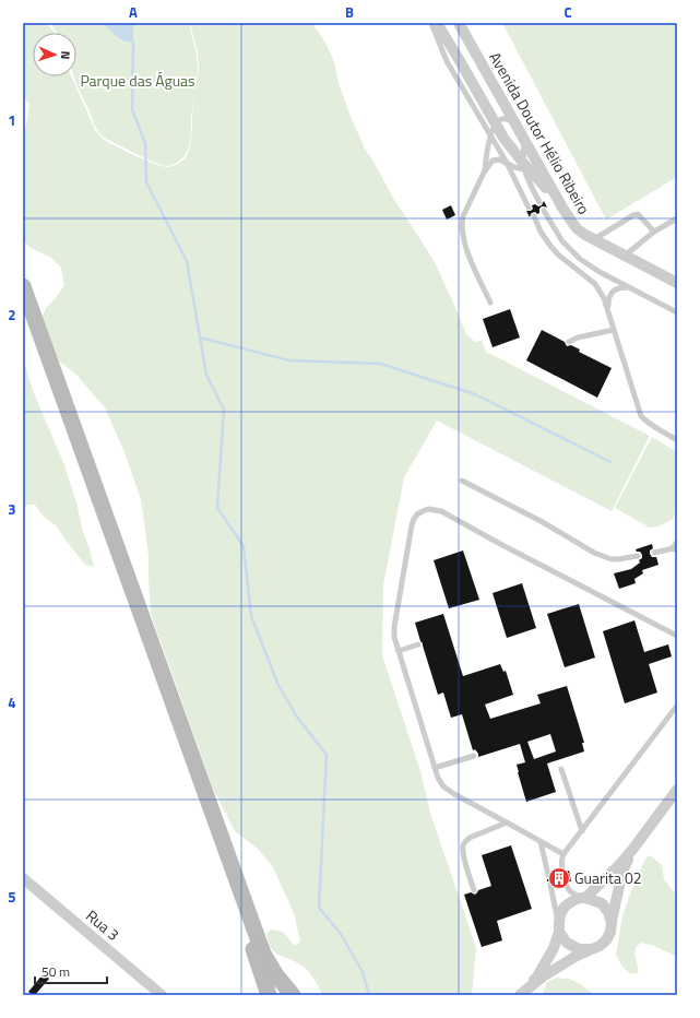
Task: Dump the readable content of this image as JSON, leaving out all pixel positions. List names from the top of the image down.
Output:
{
  "streets": {
    "street": ["Avenida Doutor Hélio Ribeiro", "Rua 3"]
  },
  "parks": ["Parque das Águas"],
  "places": {
    "building": ["Guarita 02"]
  },
  "scale_bar": "50 m",
  "north": "right",
  "grid": {
    "columns": ["A", "B", "C"],
    "rows": [
      "1",
      "2",
      "3",
      "4",
      "5"
    ]
  }
}
